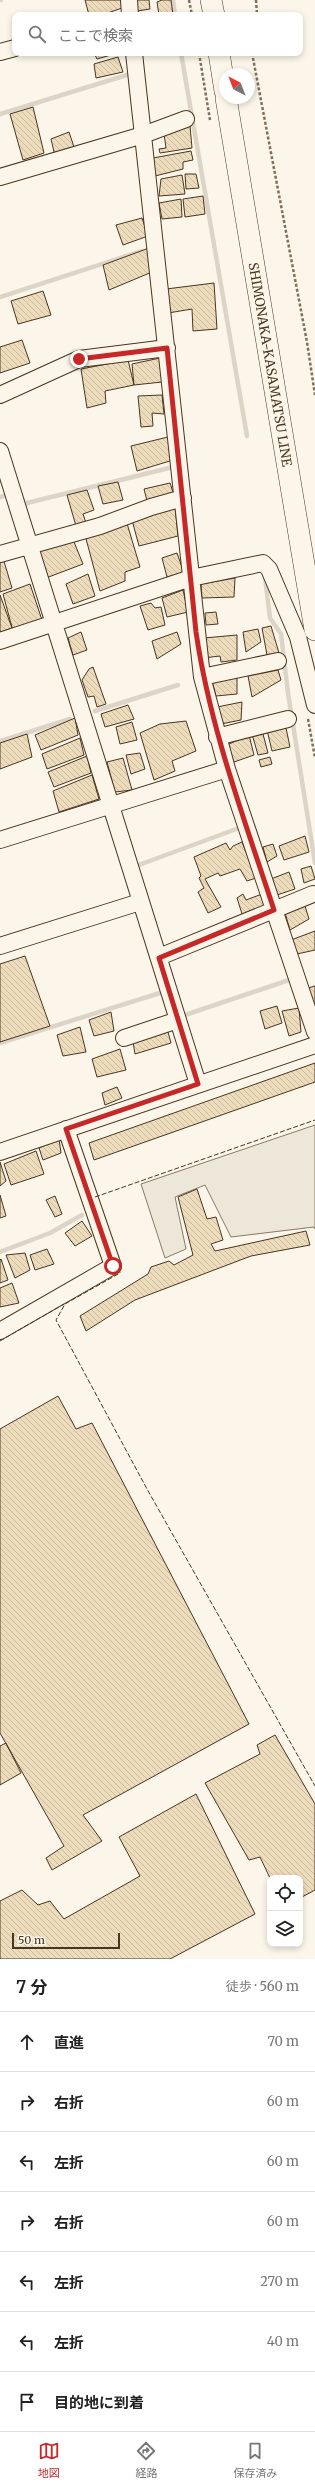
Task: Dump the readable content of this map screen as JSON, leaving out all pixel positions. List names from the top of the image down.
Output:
{
  "streets": {
    "main road": ["SHIMONAKA-KASAMATSU LINE"]
  },
  "scale_bar": "50 m",
  "north": "top left",
  "page": {
    "search": "ここで検索",
    "scale": "50 m",
    "heading": ["7 分", "徒歩 · 560 m"],
    "list": [
      ["直進", "70 m"],
      ["右折", "60 m"],
      ["左折", "60 m"],
      ["右折", "60 m"],
      ["左折", "270 m"],
      ["左折", "40 m"],
      "目的地に到着"
    ],
    "nav": ["地図", "経路", "保存済み"]
  }
}
